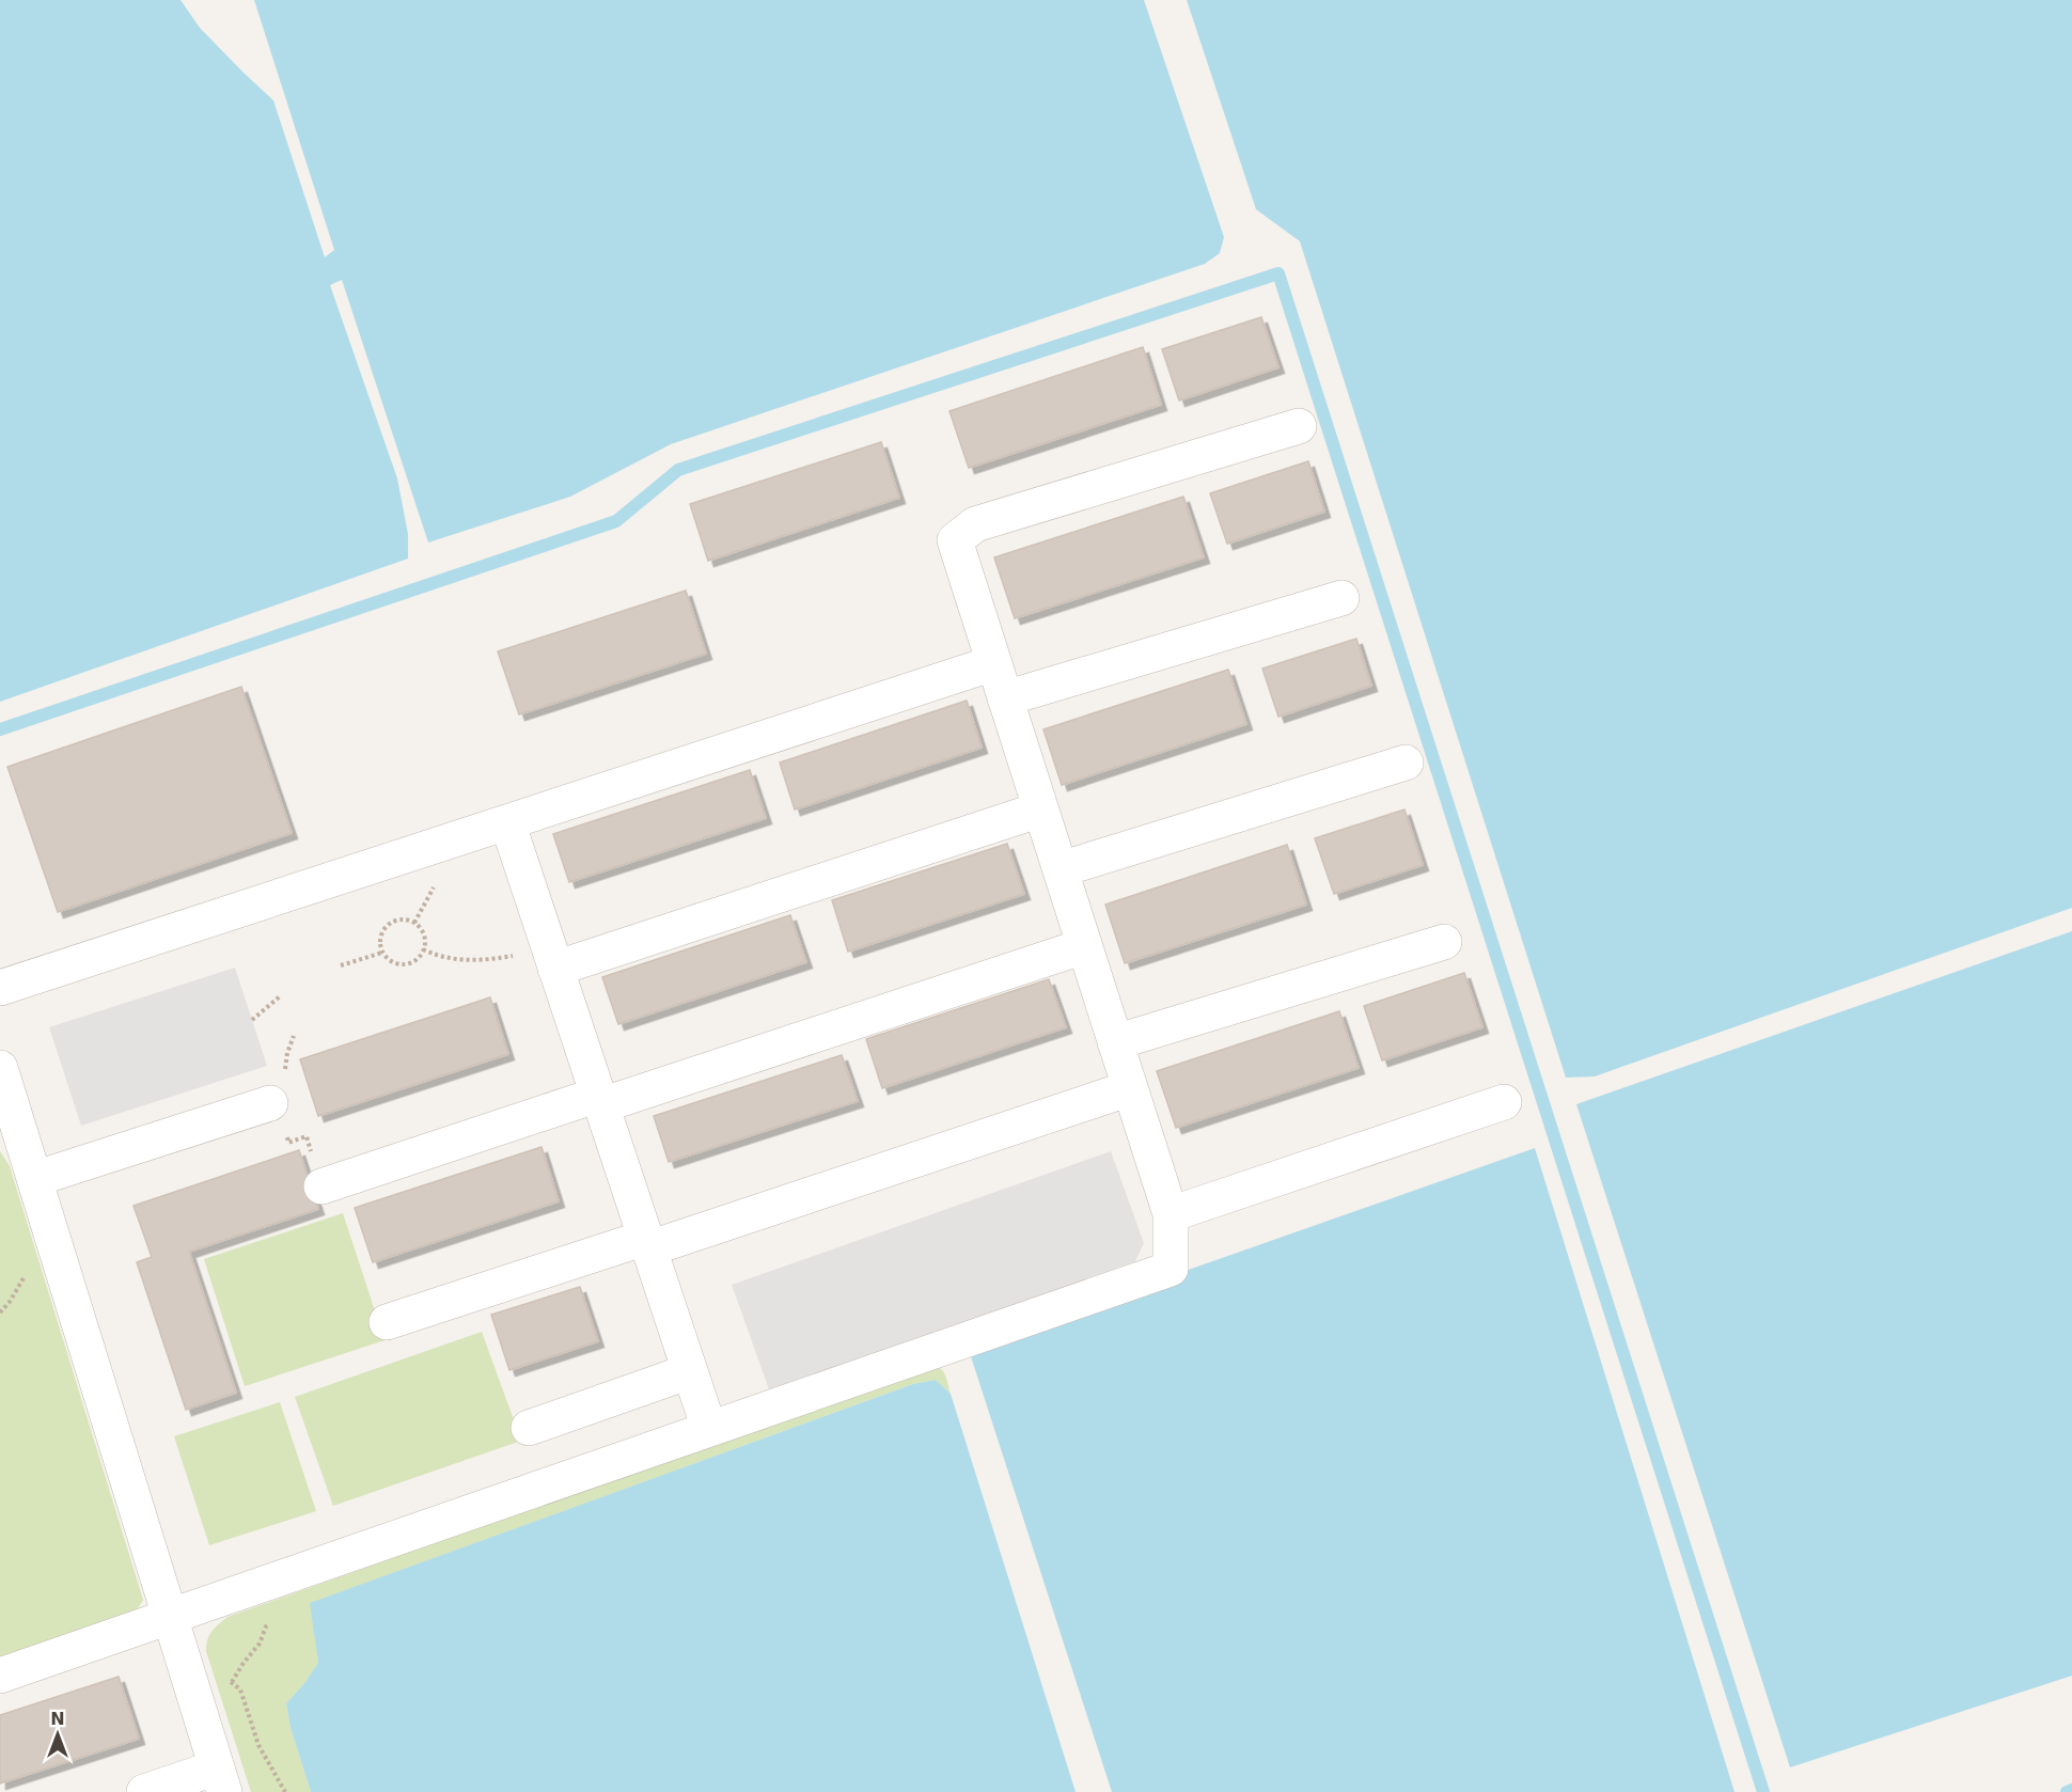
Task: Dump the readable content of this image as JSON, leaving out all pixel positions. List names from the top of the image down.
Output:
{
  "north": "top"
}
